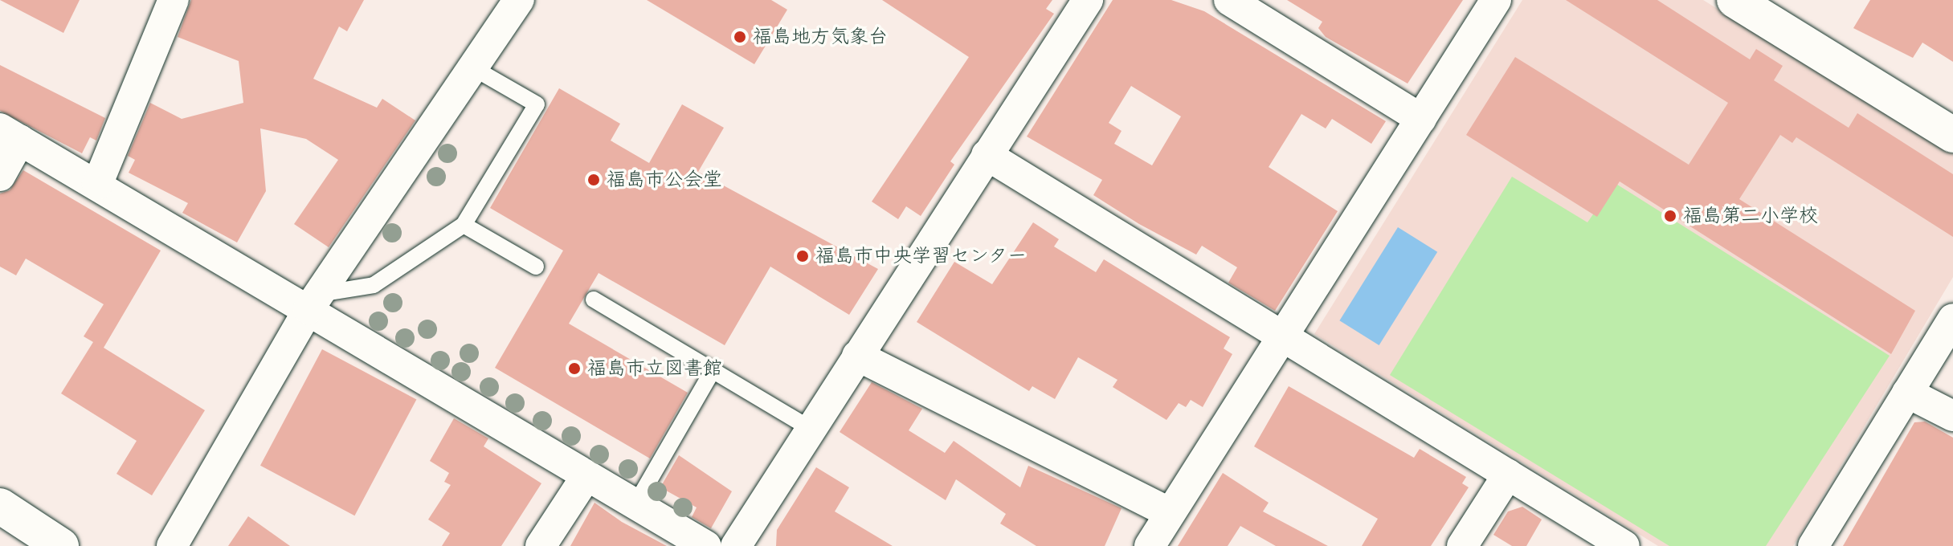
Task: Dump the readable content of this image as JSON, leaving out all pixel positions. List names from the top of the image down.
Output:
{
  "places": [
    "福島地方気象台",
    "福島市公会堂",
    "福島第二小学校",
    "福島市中央学習センター",
    "福島市立図書館"
  ]
}
